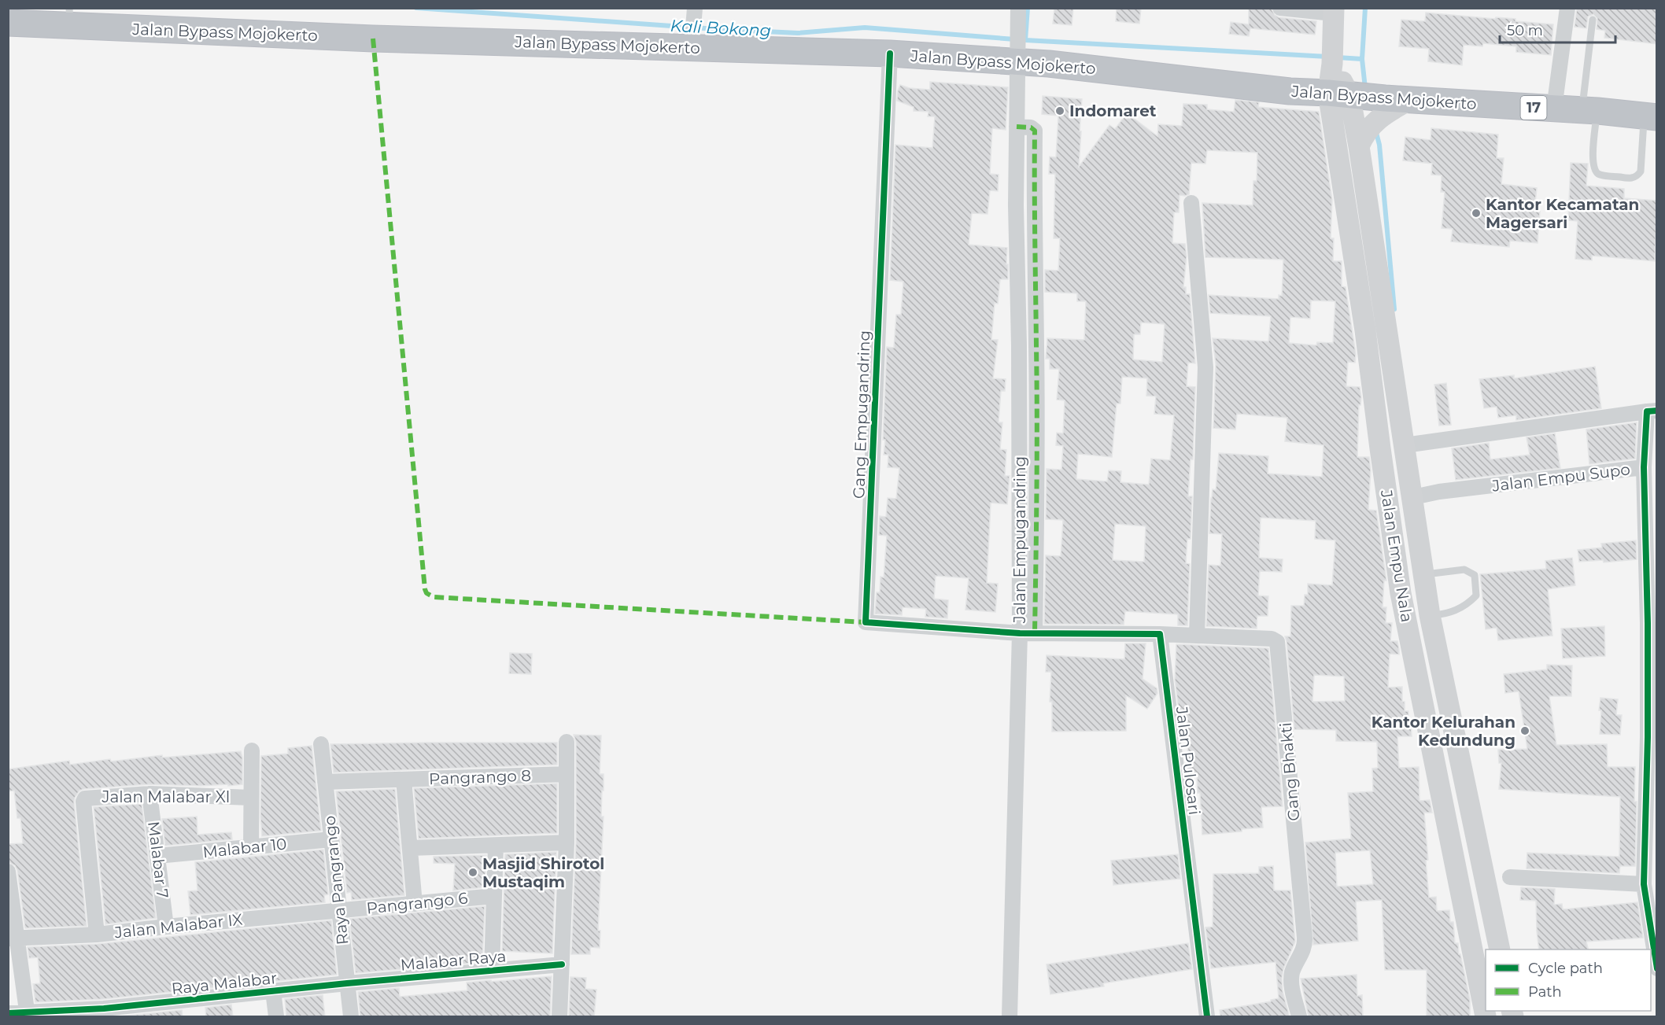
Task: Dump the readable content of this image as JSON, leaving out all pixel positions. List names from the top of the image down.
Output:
{
  "streets": {
    "highway": ["Jalan Bypass Mojokerto", "17"],
    "main road": ["Jalan Empu Nala"],
    "street": [
      "Gang Empugandring",
      "Jalan Empu Supo",
      "Jalan Empugandring",
      "Jalan Pulosari",
      "Gang Bhakti",
      "Pangrango 8",
      "Jalan Malabar XI",
      "Malabar 10",
      "Malabar 7",
      "Raya Pangrango",
      "Pangrango 6",
      "Jalan Malabar IX",
      "Malabar Raya",
      "Raya Malabar"
    ]
  },
  "crossings": [
    ["Jalan Bypass Mojokerto", "Gang Empugandring"],
    ["Jalan Bypass Mojokerto", "Jalan Empugandring"],
    ["Jalan Bypass Mojokerto", "Jalan Empu Nala"],
    ["Gang Empugandring", "Jalan Empugandring"],
    ["Jalan Empu Supo", "Jalan Empu Nala"],
    ["Jalan Pulosari", "Gang Bhakti"],
    ["Pangrango 8", "Raya Pangrango"],
    ["Jalan Malabar XI", "Malabar 7"],
    ["Jalan Malabar XI", "Jalan Malabar IX"],
    ["Malabar 10", "Malabar 7"],
    ["Malabar 10", "Raya Pangrango"],
    ["Malabar 7", "Jalan Malabar IX"],
    ["Raya Pangrango", "Pangrango 6"],
    ["Raya Pangrango", "Jalan Malabar IX"],
    ["Raya Pangrango", "Malabar Raya"],
    ["Raya Pangrango", "Raya Malabar"],
    ["Pangrango 6", "Jalan Malabar IX"],
    ["Malabar Raya", "Raya Malabar"]
  ],
  "water": ["Kali Bokong"],
  "places": [
    "Indomaret",
    "Kantor Kecamatan Magersari",
    "Kantor Kelurahan Kedundung",
    "Masjid Shirotol Mustaqim"
  ],
  "legend": ["Cycle path", "Path"],
  "scale_bar": "50 m"
}
